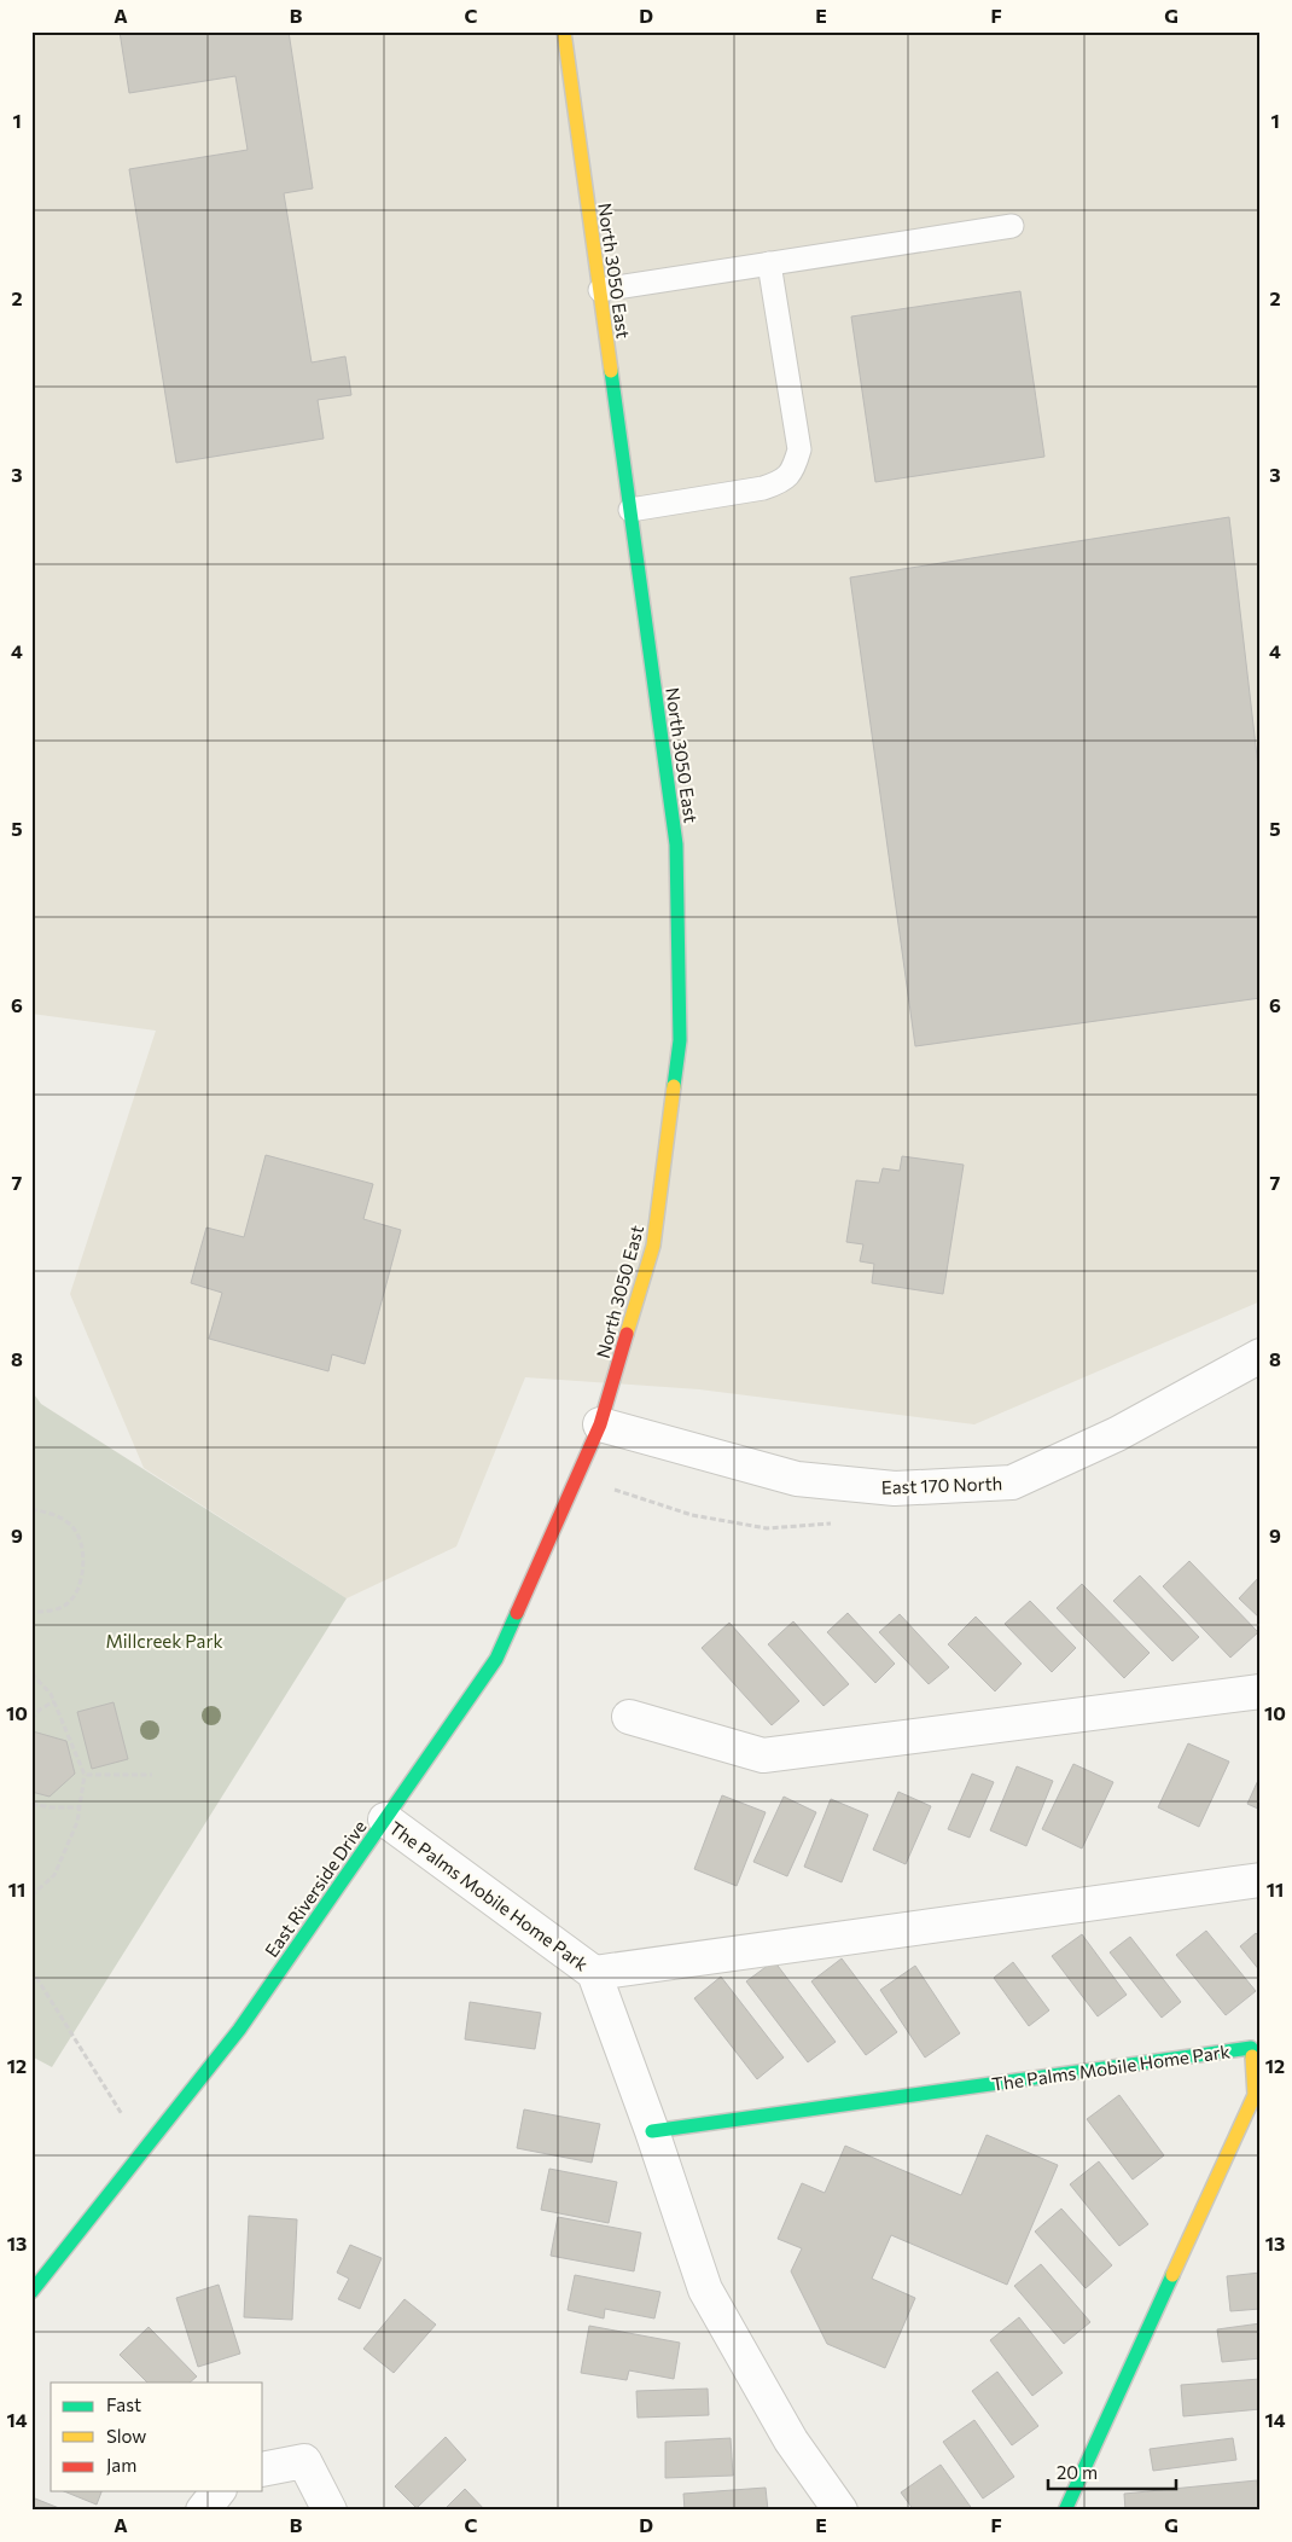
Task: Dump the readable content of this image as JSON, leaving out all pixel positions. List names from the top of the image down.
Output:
{
  "streets": {
    "main road": ["North 3050 East", "East Riverside Drive", "The Palms Mobile Home Park"],
    "street": ["East 170 North"]
  },
  "crossings": [
    ["North 3050 East", "East 170 North"],
    ["North 3050 East", "East Riverside Drive"],
    ["East Riverside Drive", "The Palms Mobile Home Park"]
  ],
  "parks": ["Millcreek Park"],
  "legend": ["Fast", "Slow", "Jam"],
  "scale_bar": "20 m",
  "grid": {
    "columns": [
      "A",
      "B",
      "C",
      "D",
      "E",
      "F",
      "G"
    ],
    "rows": [
      "1",
      "2",
      "3",
      "4",
      "5",
      "6",
      "7",
      "8",
      "9",
      "10",
      "11",
      "12",
      "13",
      "14"
    ]
  }
}
